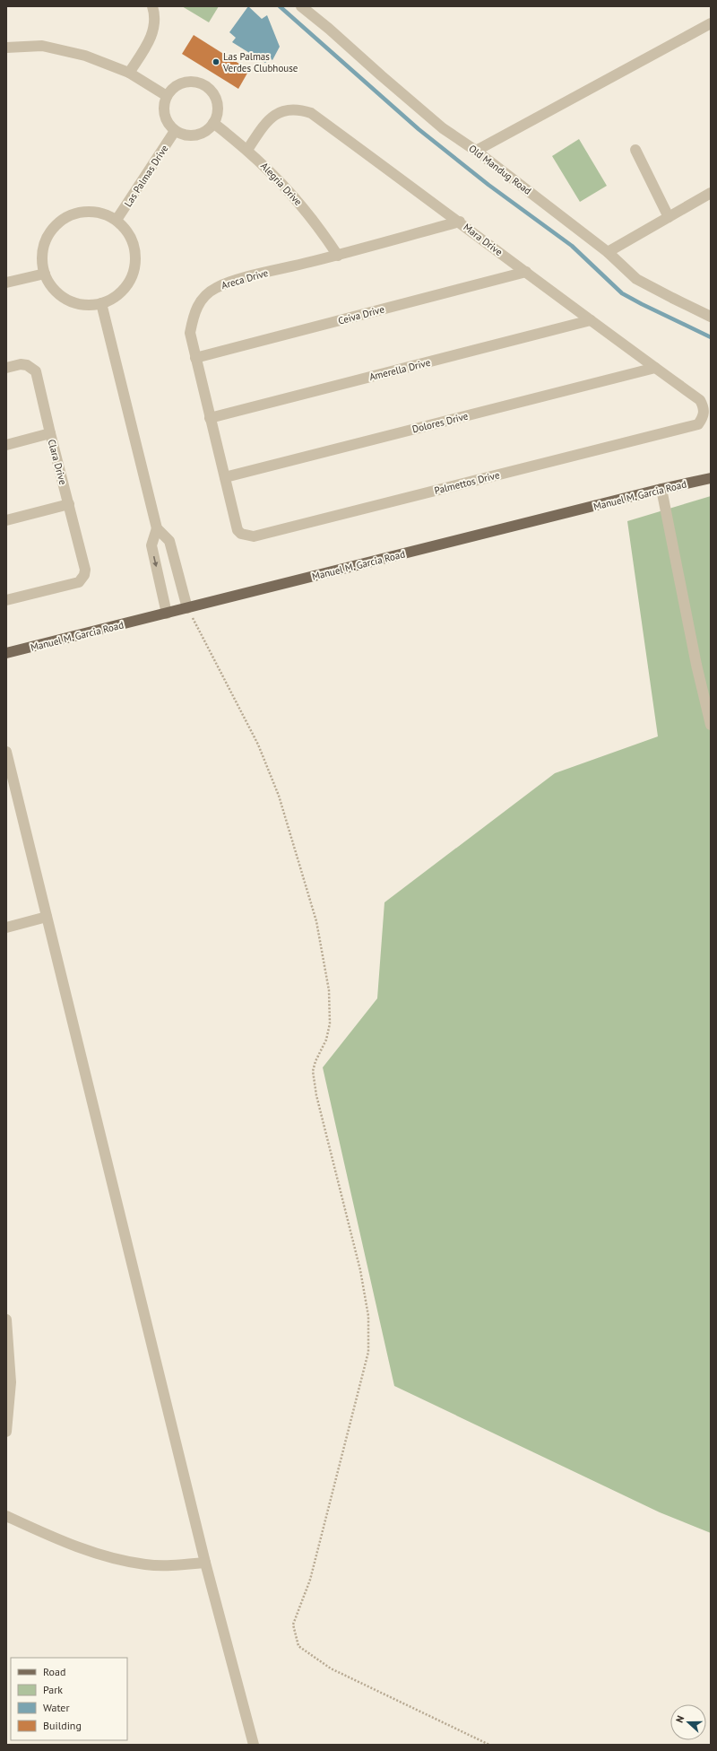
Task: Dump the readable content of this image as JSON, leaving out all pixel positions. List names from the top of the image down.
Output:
{
  "streets": {
    "main road": ["Manuel M. Garcia Road"],
    "street": [
      "Old Mandug Road",
      "Las Palmas Drive",
      "Alegria Drive",
      "Mara Drive",
      "Areca Drive",
      "Ceiva Drive",
      "Amerella Drive",
      "Dolores Drive",
      "Clara Drive",
      "Palmettos Drive"
    ]
  },
  "crossings": [
    ["Las Palmas Drive", "Alegria Drive"],
    ["Alegria Drive", "Mara Drive"],
    ["Alegria Drive", "Areca Drive"],
    ["Mara Drive", "Areca Drive"],
    ["Mara Drive", "Ceiva Drive"],
    ["Mara Drive", "Amerella Drive"],
    ["Mara Drive", "Dolores Drive"],
    ["Mara Drive", "Palmettos Drive"],
    ["Areca Drive", "Ceiva Drive"],
    ["Areca Drive", "Amerella Drive"],
    ["Areca Drive", "Dolores Drive"],
    ["Areca Drive", "Palmettos Drive"]
  ],
  "places": ["Las Palmas Verdes Clubhouse"],
  "legend": [
    "Road",
    "Park",
    "Water",
    "Building"
  ],
  "north": "left"
}
